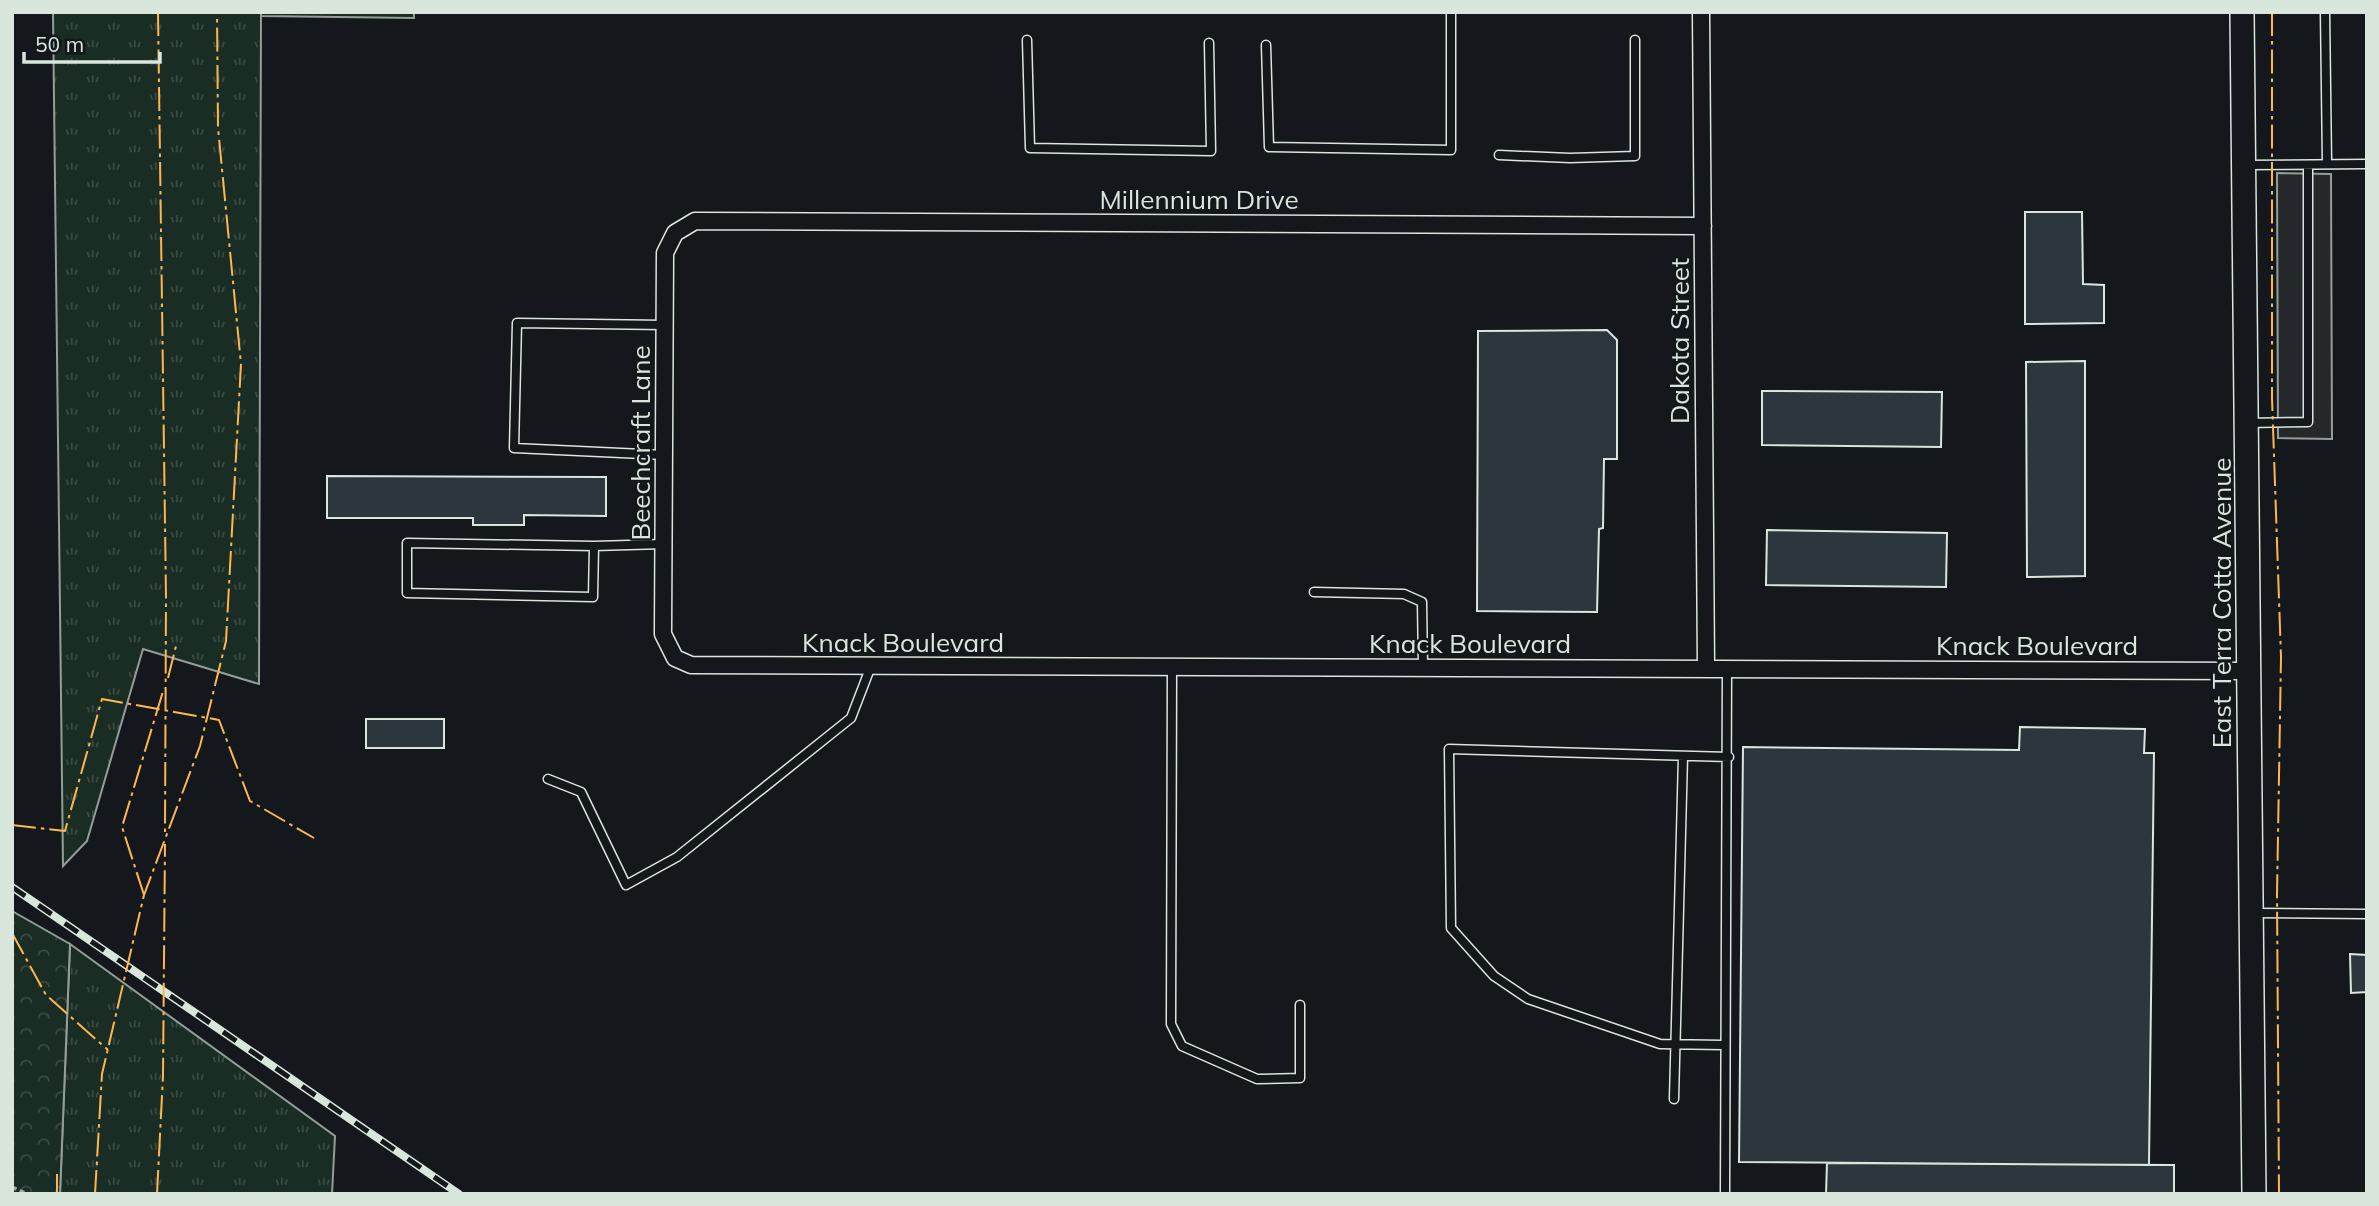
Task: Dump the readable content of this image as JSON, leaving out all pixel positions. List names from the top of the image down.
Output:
{
  "streets": {
    "main road": ["East Terra Cotta Avenue"],
    "street": [
      "Millennium Drive",
      "Dakota Street",
      "Beechcraft Lane",
      "Knack Boulevard"
    ]
  },
  "crossings": [
    ["Millennium Drive", "Dakota Street"],
    ["Millennium Drive", "Beechcraft Lane"],
    ["Dakota Street", "Knack Boulevard"],
    ["Beechcraft Lane", "Knack Boulevard"],
    ["East Terra Cotta Avenue", "Knack Boulevard"]
  ],
  "scale_bar": "50 m"
}
